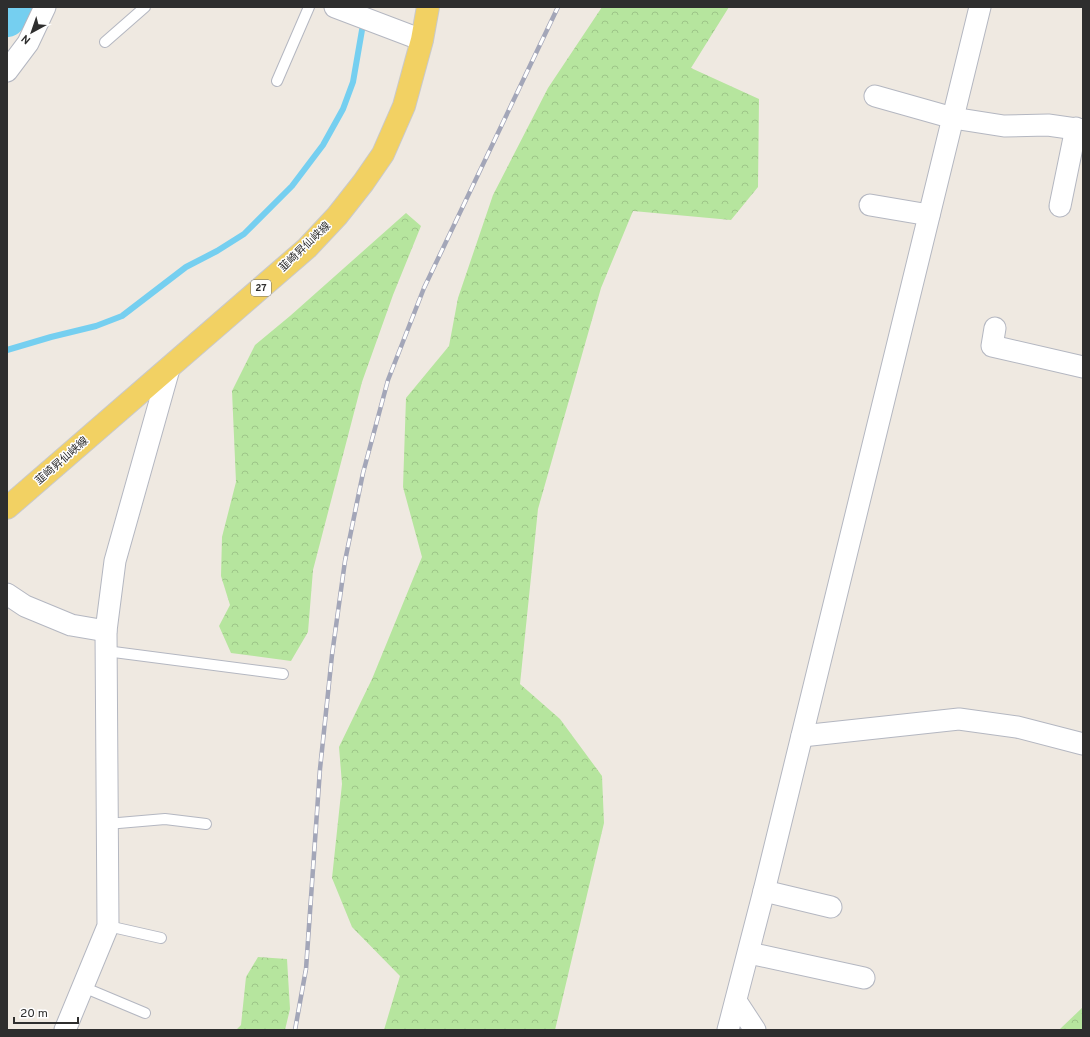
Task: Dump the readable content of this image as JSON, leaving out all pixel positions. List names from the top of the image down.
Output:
{
  "streets": {
    "main road": ["韮崎昇仙峡線", "27"]
  },
  "scale_bar": "20 m",
  "north": "bottom left"
}
